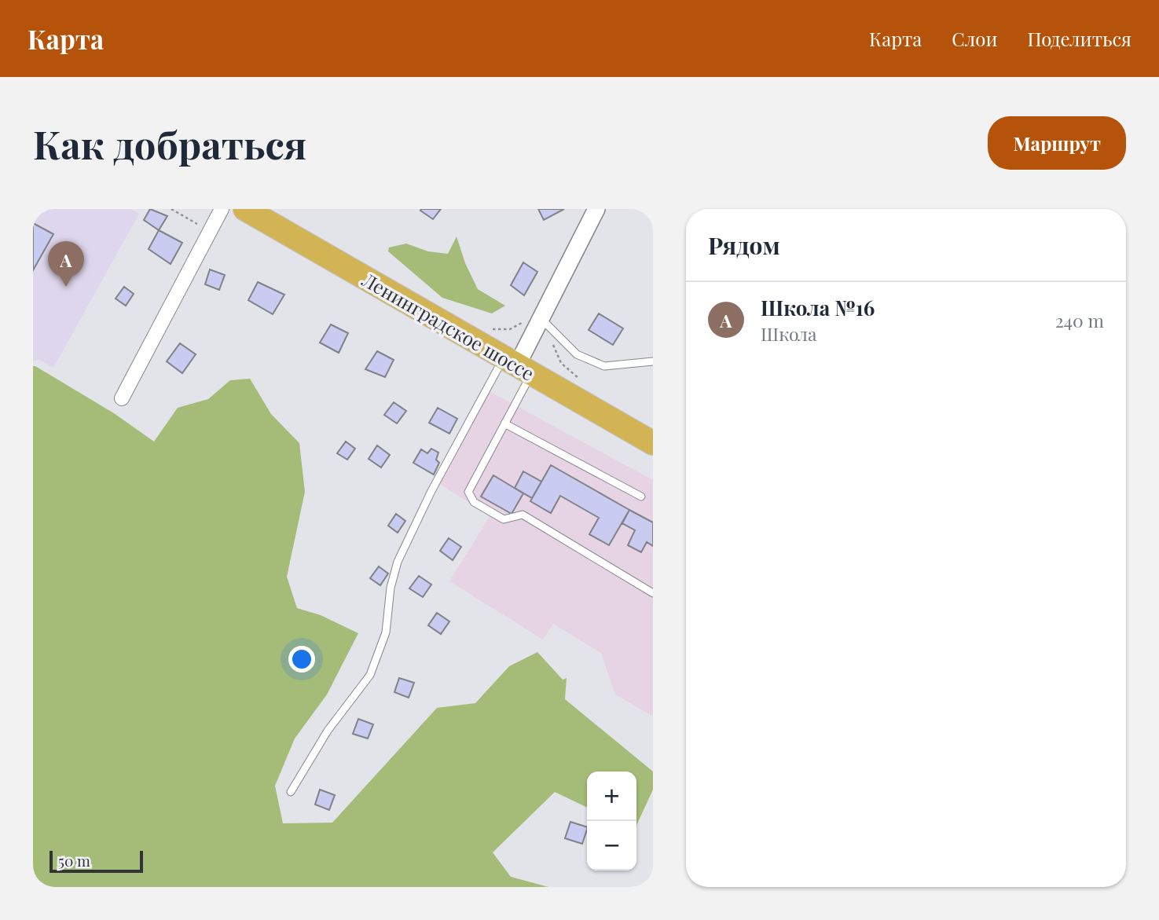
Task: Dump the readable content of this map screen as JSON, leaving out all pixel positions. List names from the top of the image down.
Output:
{
  "streets": {
    "highway": ["Ленинградское шоссе"]
  },
  "scale_bar": "50 m",
  "page": {
    "header": "Карта",
    "nav": ["Карта", "Слои", "Поделиться"],
    "buttons": "Маршрут",
    "title": "Как добраться",
    "heading": "Рядом",
    "pins": "A",
    "list": [
      {
        "mark": "A",
        "name": "Школа №16",
        "note": "Школа",
        "value": "240 m"
      }
    ],
    "map_buttons": ["+", "−"],
    "scale": "50 m"
  }
}
